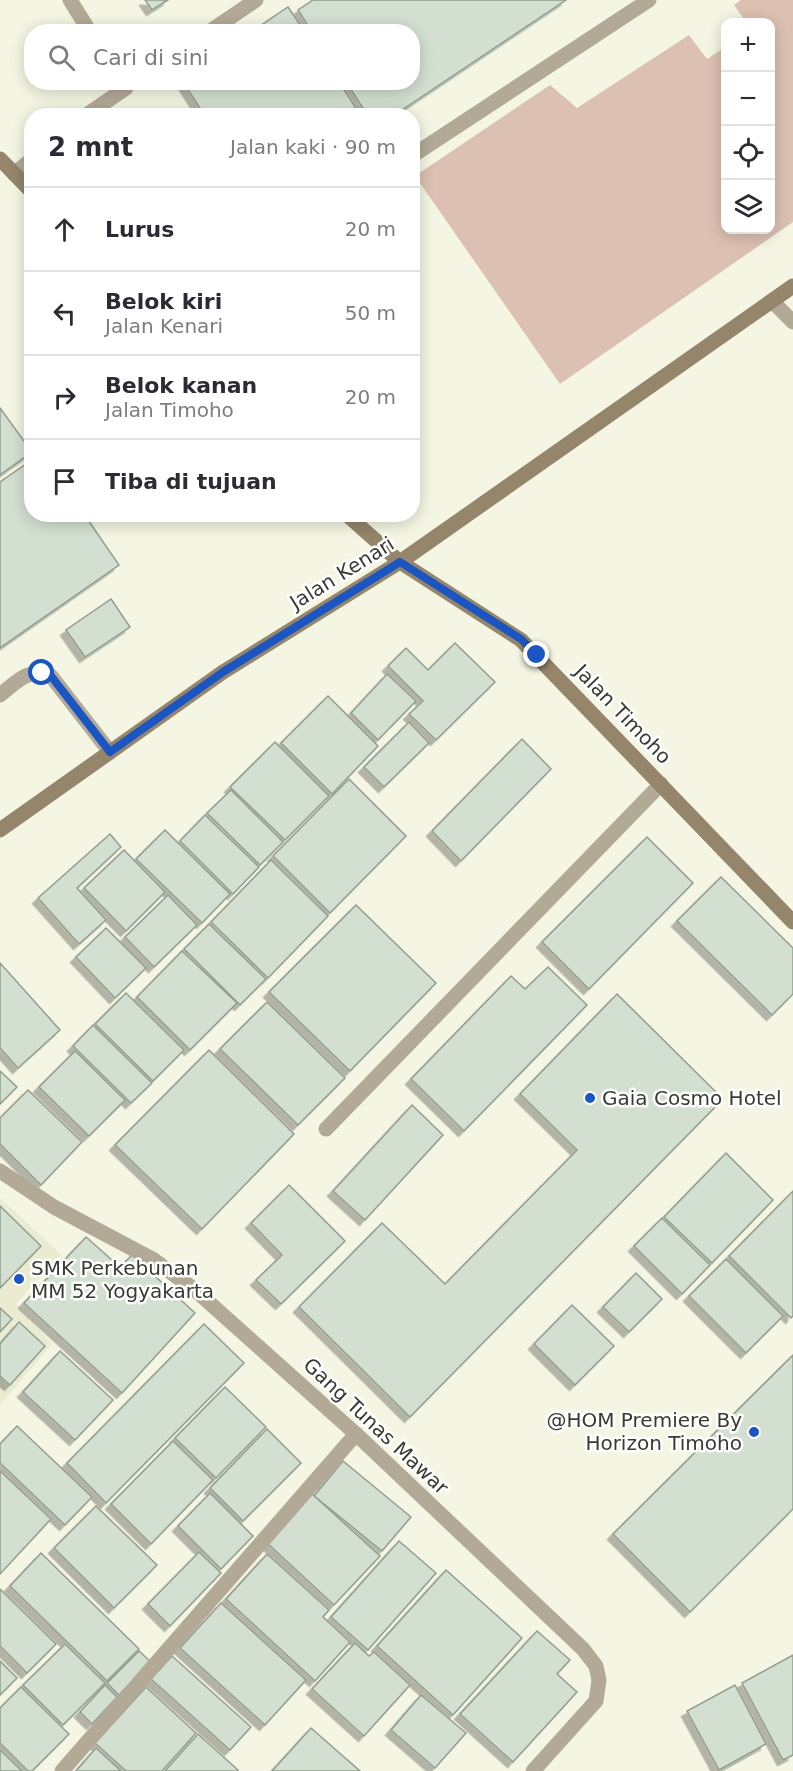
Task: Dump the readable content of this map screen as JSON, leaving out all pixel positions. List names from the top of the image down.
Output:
{
  "streets": {
    "main road": ["Jalan Kenari", "Jalan Timoho"],
    "street": ["Gang Tunas Mawar"]
  },
  "crossings": [
    ["Jalan Kenari", "Jalan Timoho"]
  ],
  "places": ["Gaia Cosmo Hotel", "SMK Perkebunan MM 52 Yogyakarta", "@HOM Premiere By Horizon Timoho"],
  "page": {
    "map_buttons": ["+", "−"],
    "search": "Cari di sini",
    "heading": ["2 mnt", "Jalan kaki · 90 m"],
    "list": [
      ["Lurus", "20 m"],
      ["Belok kiri", "Jalan Kenari", "50 m"],
      ["Belok kanan", "Jalan Timoho", "20 m"],
      "Tiba di tujuan"
    ]
  }
}
